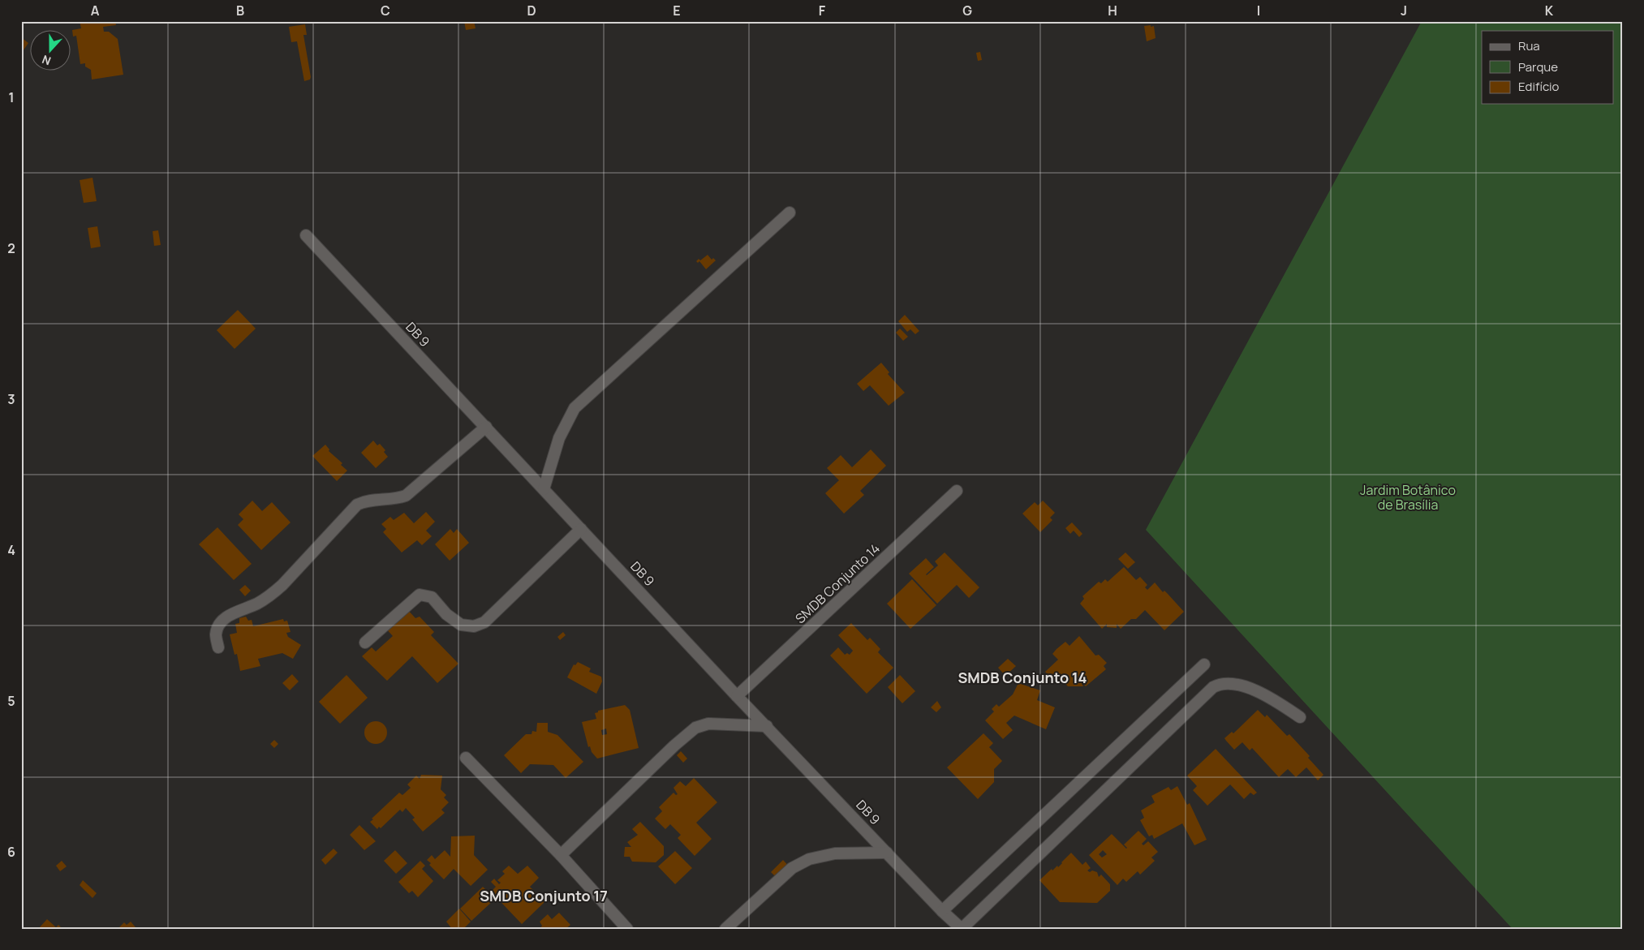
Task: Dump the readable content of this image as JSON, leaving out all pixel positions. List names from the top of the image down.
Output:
{
  "streets": {
    "street": ["DB 9", "SMDB Conjunto 14"]
  },
  "crossings": [
    ["DB 9", "SMDB Conjunto 14"]
  ],
  "districts": ["SMDB Conjunto 14", "SMDB Conjunto 17"],
  "parks": ["Jardim Botânico de Brasília"],
  "legend": ["Rua", "Parque", "Edifício"],
  "north": "bottom",
  "grid": {
    "columns": [
      "A",
      "B",
      "C",
      "D",
      "E",
      "F",
      "G",
      "H",
      "I",
      "J",
      "K"
    ],
    "rows": [
      "1",
      "2",
      "3",
      "4",
      "5",
      "6"
    ]
  }
}
